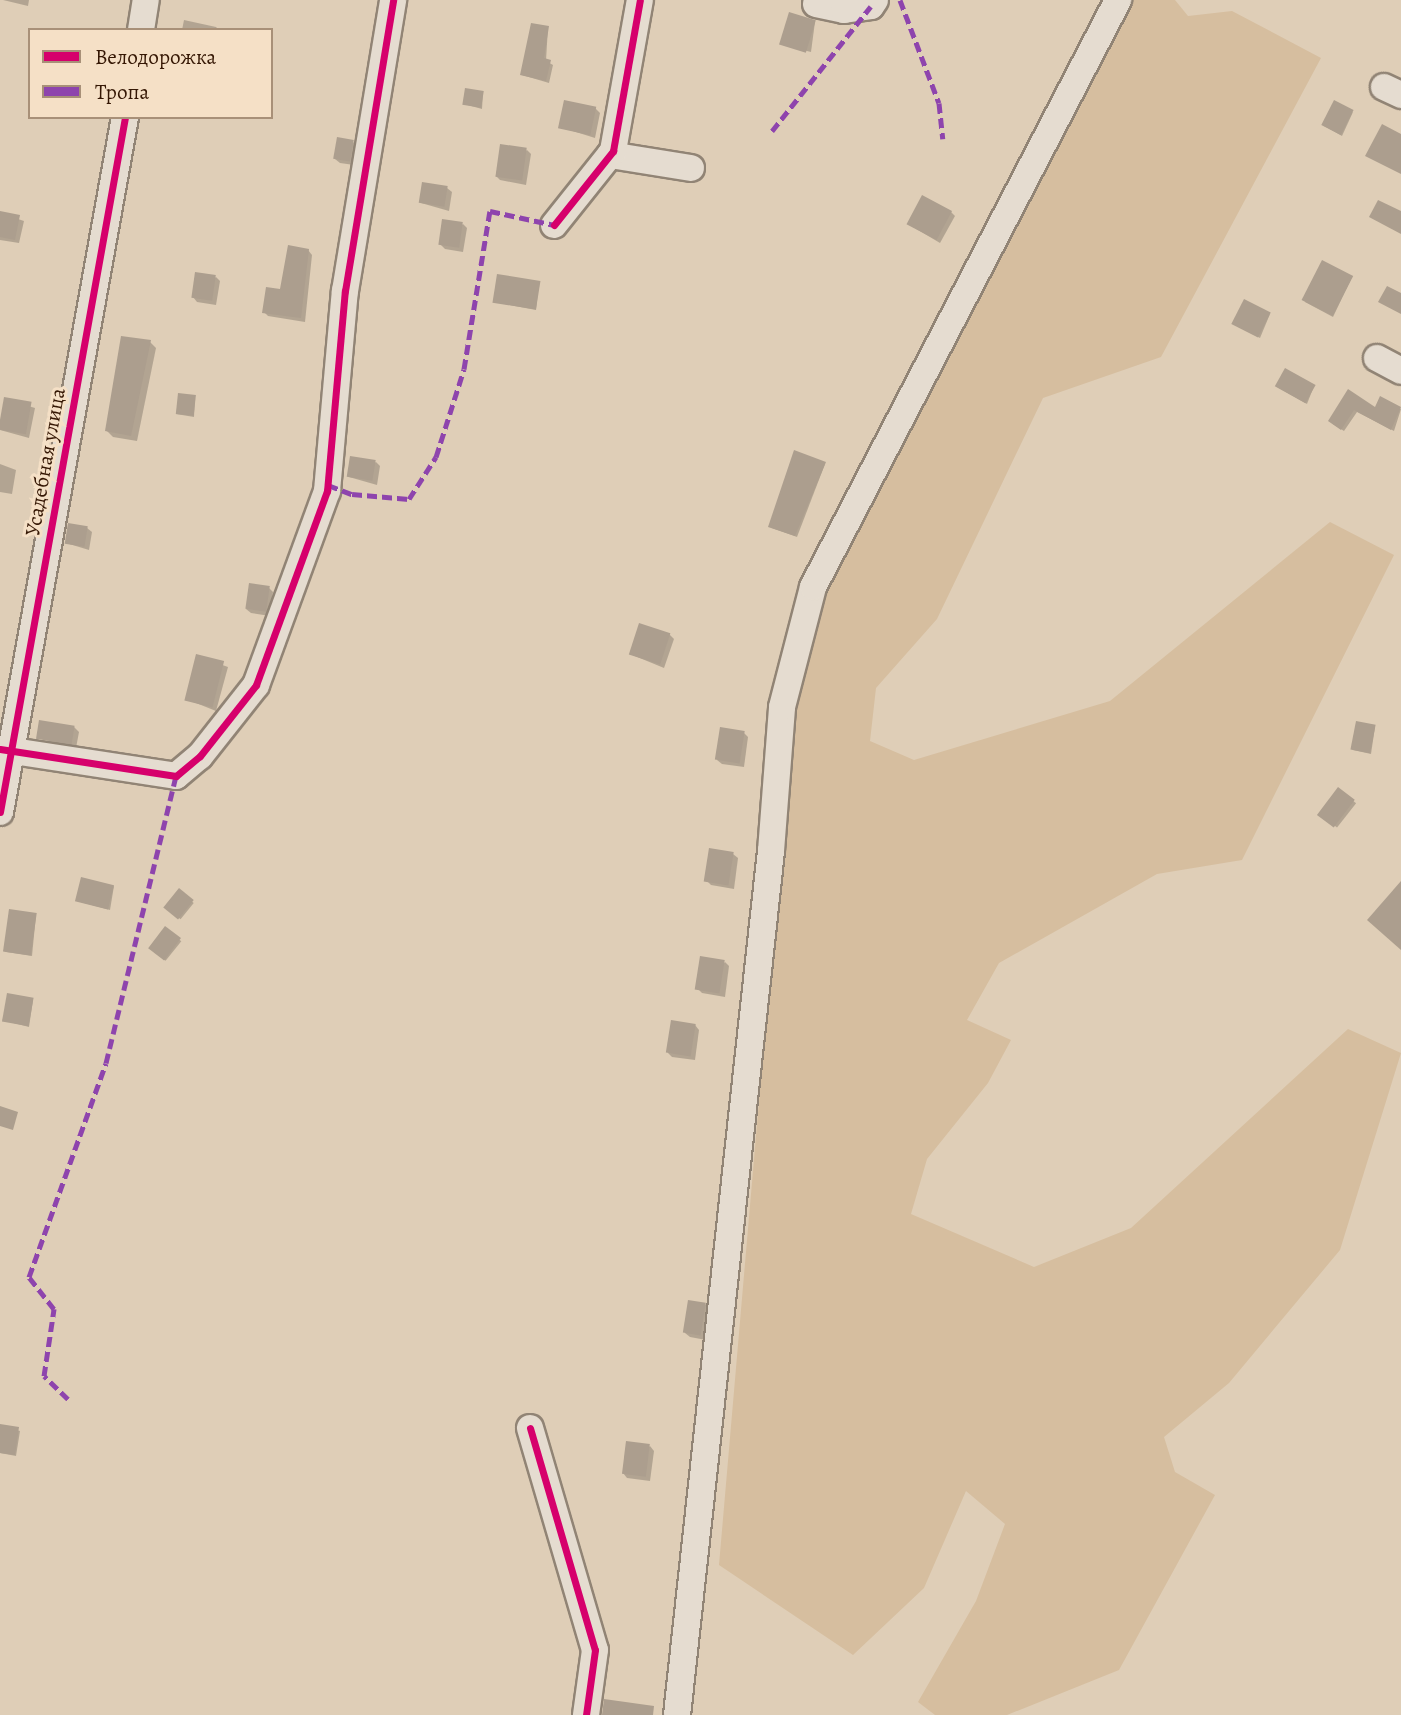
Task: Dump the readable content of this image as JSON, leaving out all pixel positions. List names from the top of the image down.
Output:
{
  "streets": {
    "street": ["Усадебная улица"]
  },
  "legend": ["Велодорожка", "Тропа"]
}
